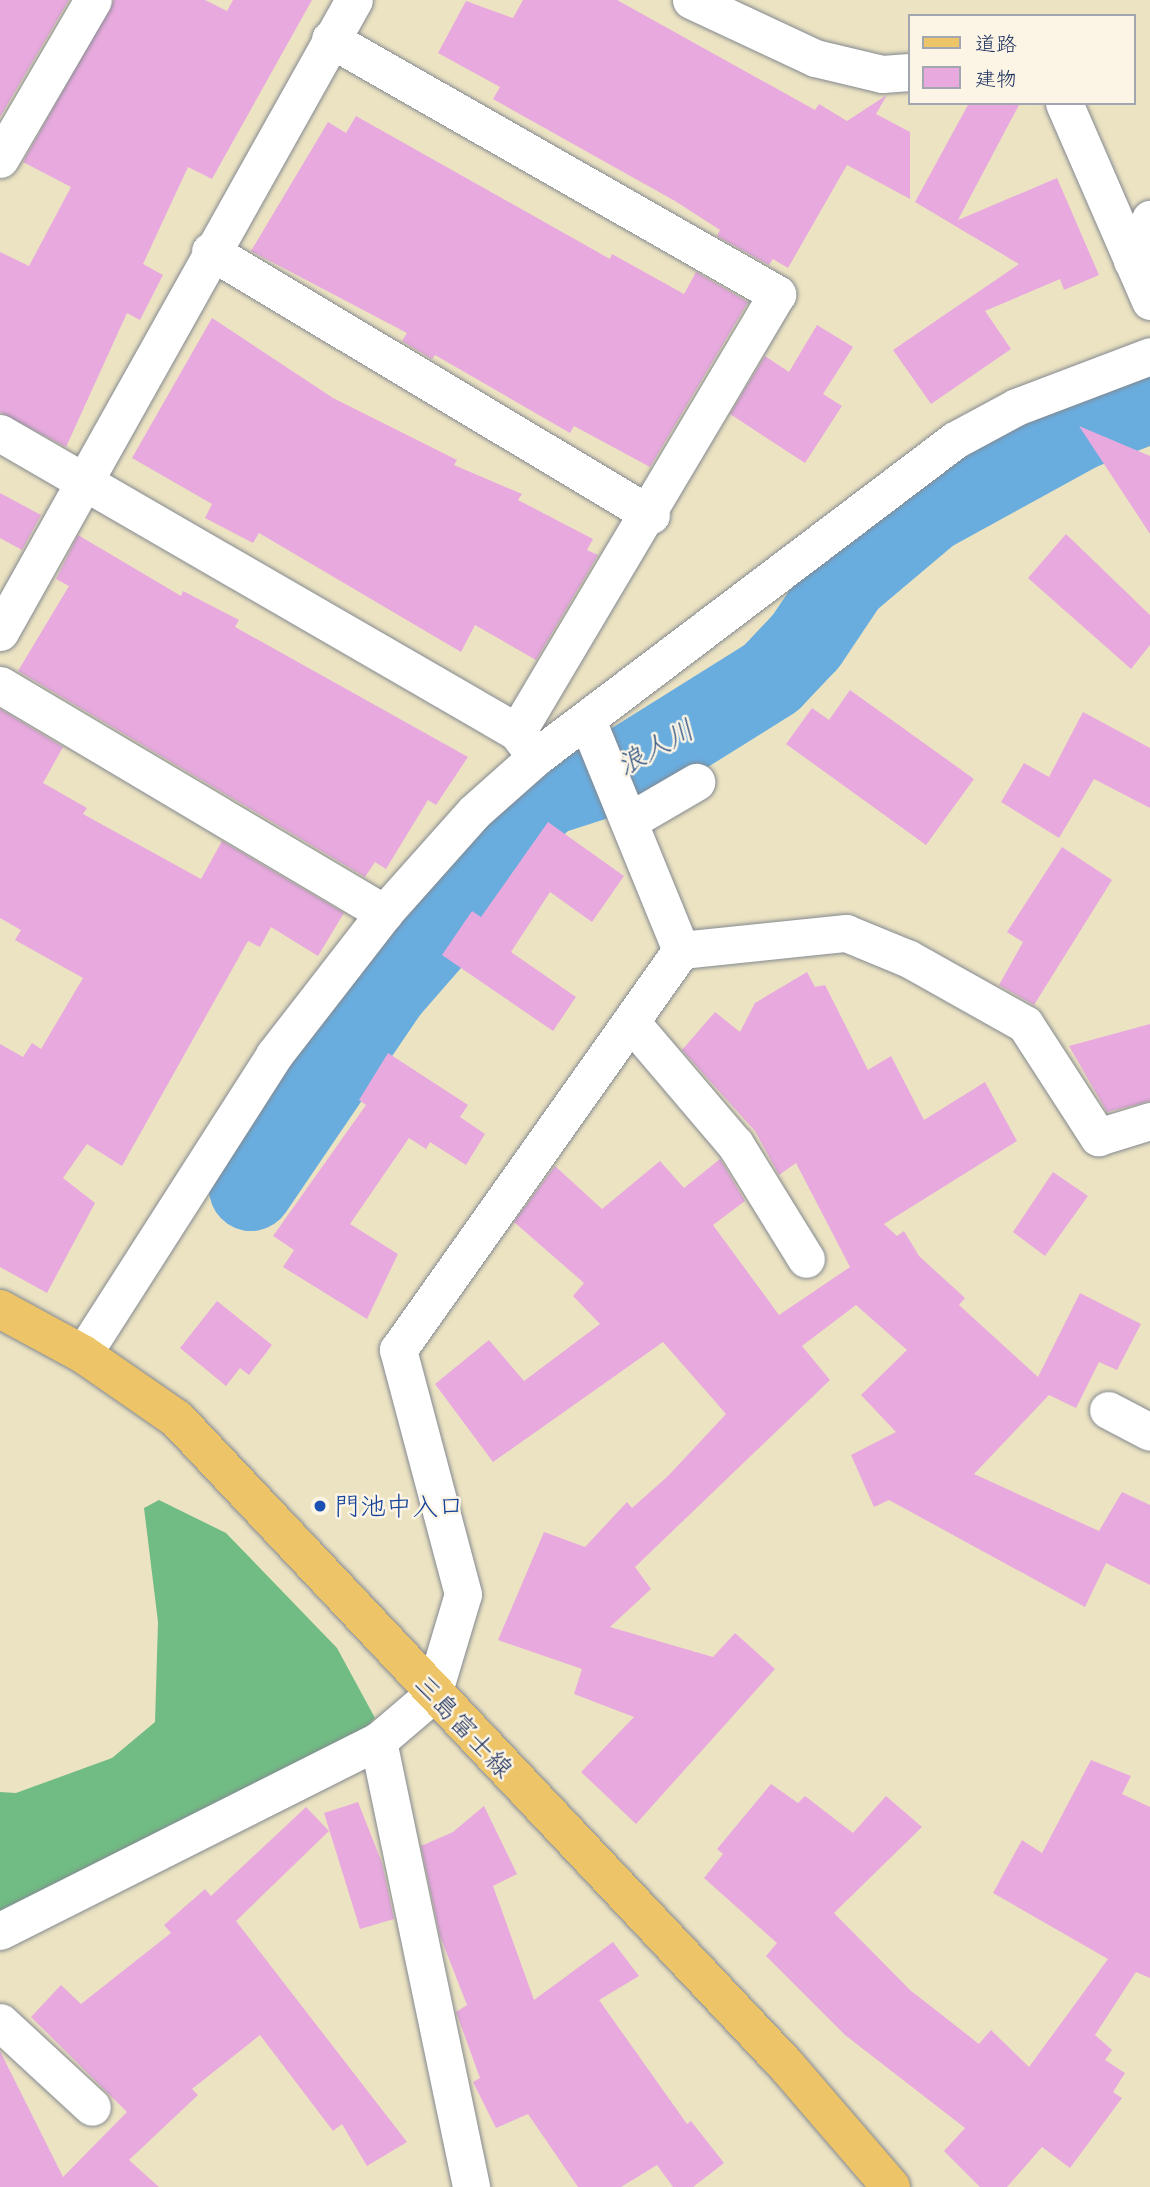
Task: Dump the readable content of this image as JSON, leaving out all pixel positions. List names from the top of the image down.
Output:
{
  "streets": {
    "main road": ["三島富士線"]
  },
  "water": ["浪人川"],
  "places": ["門池中入口"],
  "legend": ["道路", "建物"]
}
